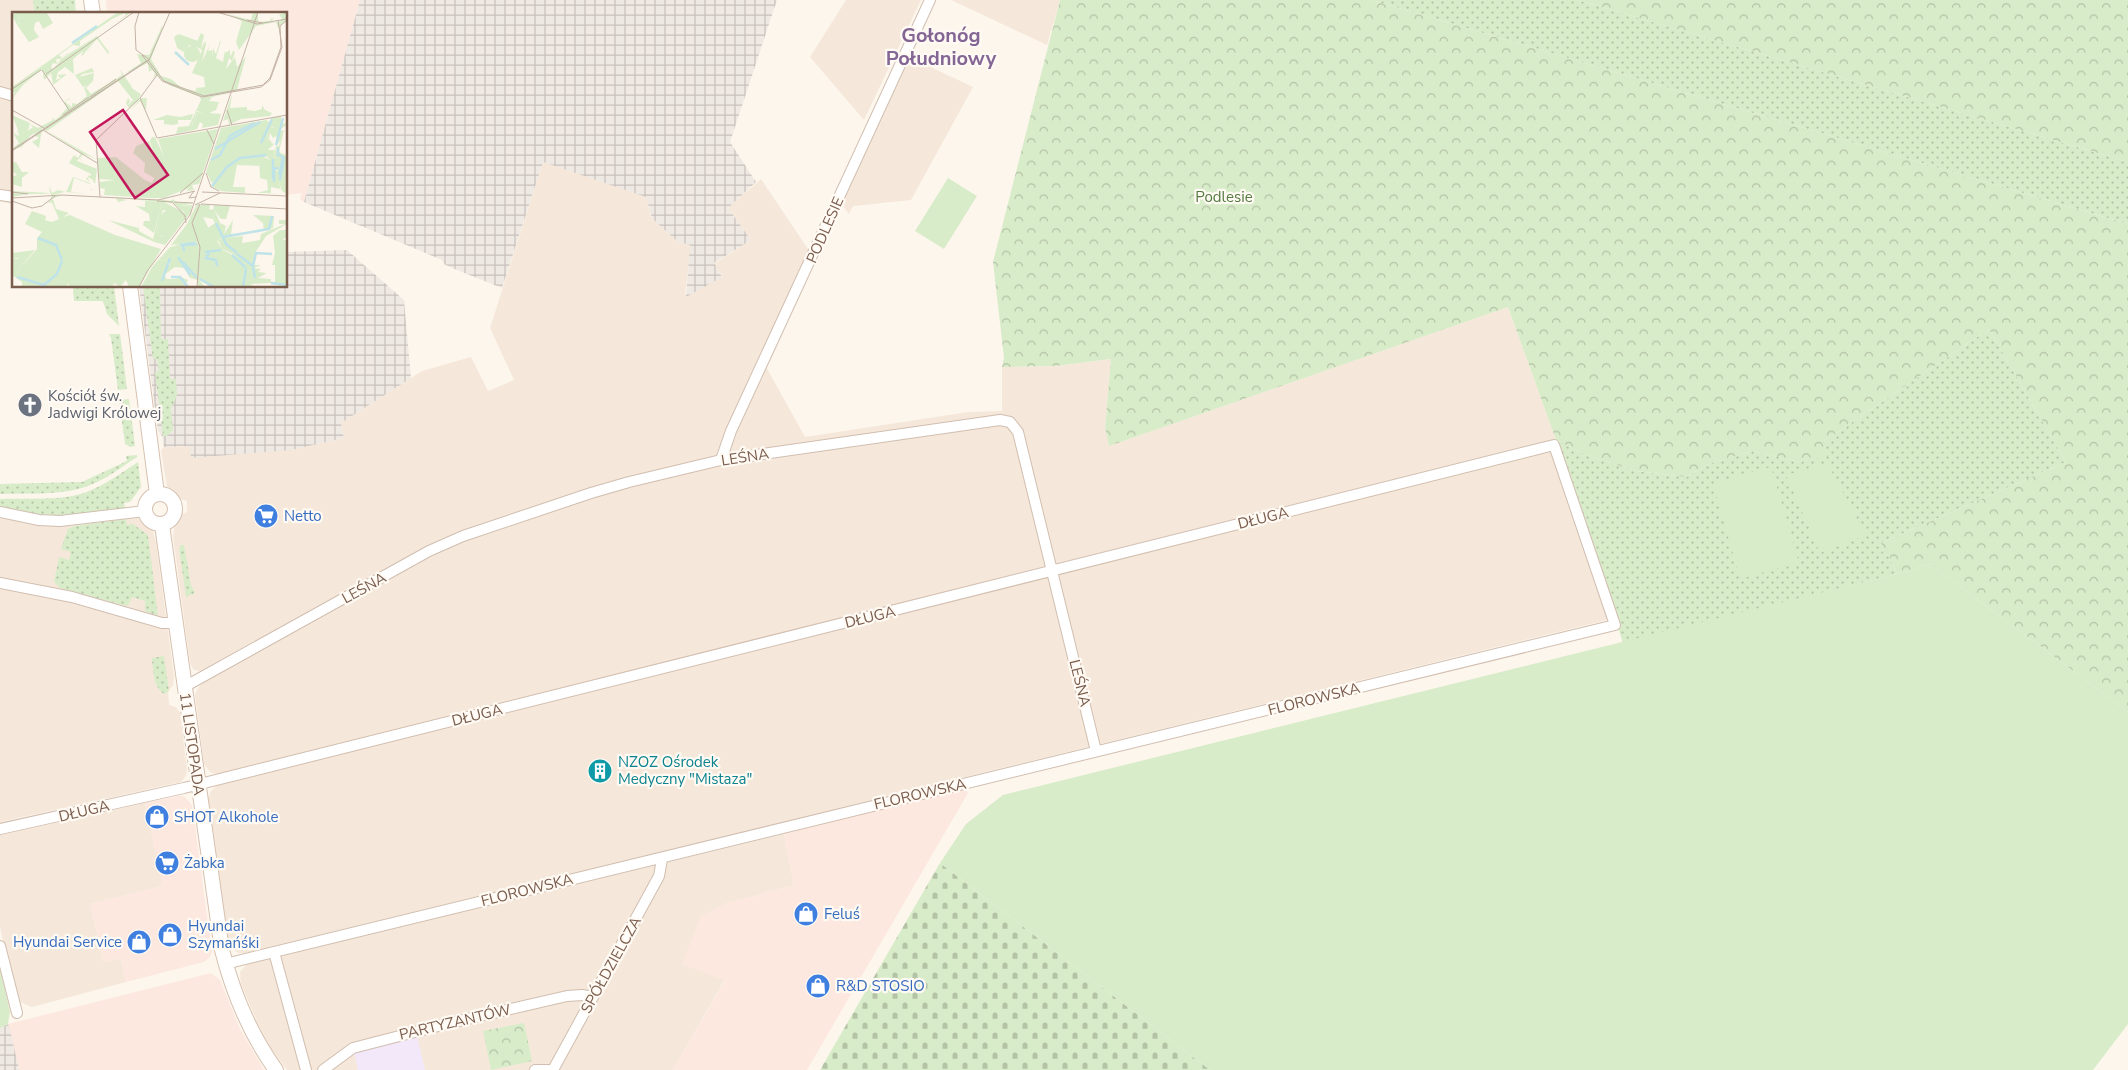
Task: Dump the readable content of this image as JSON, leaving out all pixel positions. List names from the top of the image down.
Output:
{
  "streets": {
    "street": [
      "PODLESIE",
      "LEŚNA",
      "DŁUGA",
      "FLOROWSKA",
      "11 LISTOPADA",
      "SPÓŁDZIELCZA",
      "PARTYZANTÓW"
    ]
  },
  "crossings": [
    ["PODLESIE", "LEŚNA"],
    ["LEŚNA", "DŁUGA"],
    ["LEŚNA", "FLOROWSKA"],
    ["LEŚNA", "11 LISTOPADA"],
    ["DŁUGA", "FLOROWSKA"],
    ["DŁUGA", "11 LISTOPADA"],
    ["FLOROWSKA", "11 LISTOPADA"],
    ["FLOROWSKA", "SPÓŁDZIELCZA"],
    ["SPÓŁDZIELCZA", "PARTYZANTÓW"]
  ],
  "districts": ["Gołonóg Południowy"],
  "parks": ["Podlesie"],
  "places": {
    "church": ["Kościół św. Jadwigi Królowej"],
    "supermarket": ["Netto", "Żabka"],
    "building": ["NZOZ Ośrodek Medyczny \"Mistaza\""],
    "shop": [
      "SHOT Alkohole",
      "Feluś",
      "Hyundai Szymańśki",
      "Hyundai Service",
      "R&D STOSIO"
    ]
  }
}
